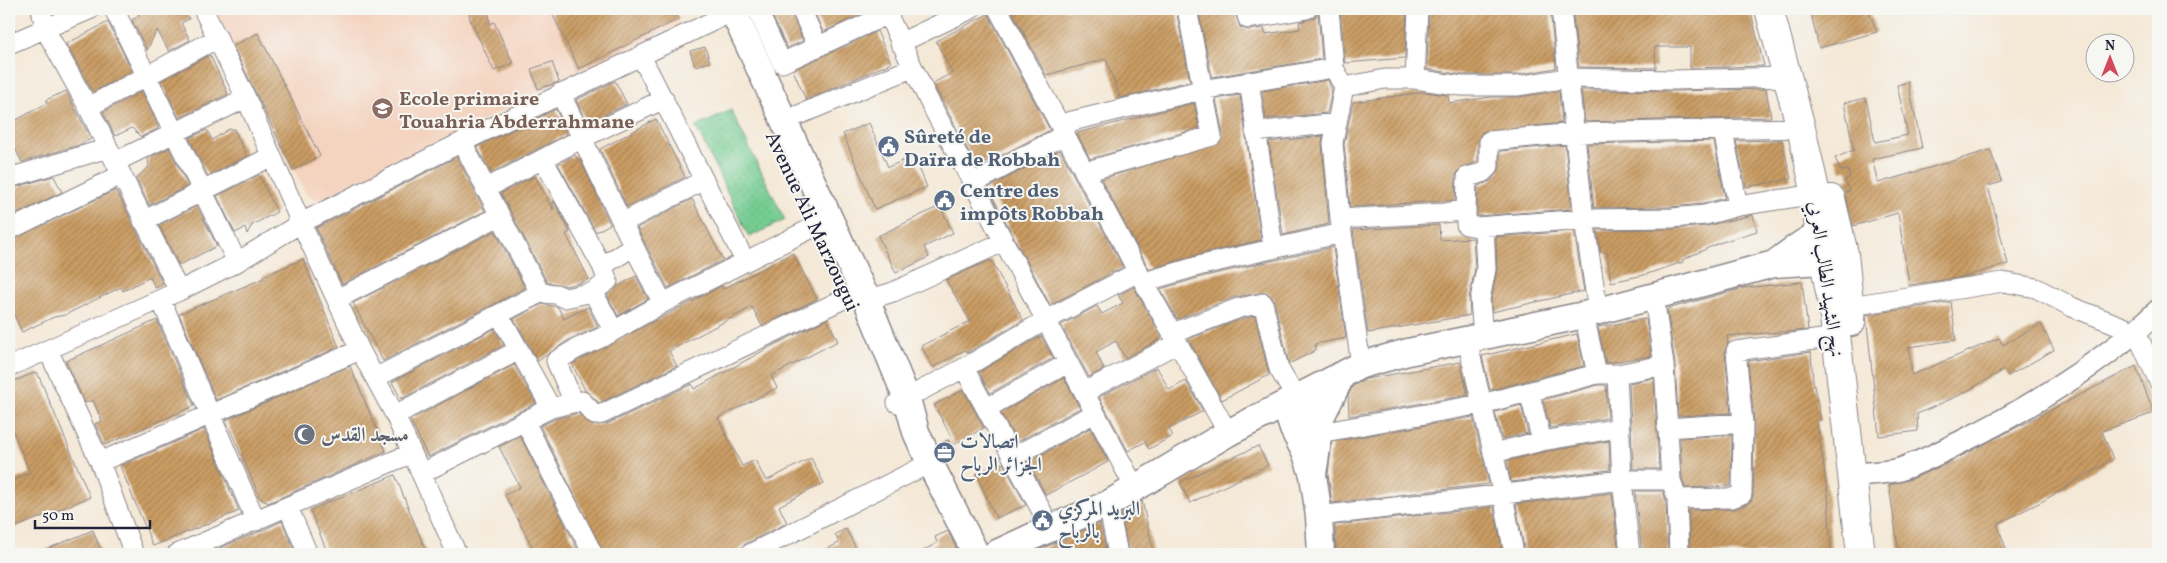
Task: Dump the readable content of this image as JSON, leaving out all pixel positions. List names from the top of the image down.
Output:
{
  "streets": {
    "main road": ["Avenue Ali Marzougui", "نهج الشهيد الطالب العربي"]
  },
  "places": {
    "school or university": ["Ecole primaire Touahria Abderrahmane"],
    "public building": ["Sûreté de Daïra de Robbah", "Centre des impôts Robbah", "البريد المركزي بالرباح"],
    "mosque": ["مسجد القدس"],
    "office": ["اتصالات الجزائر الرباح"]
  },
  "scale_bar": "50 m",
  "north": "top"
}
